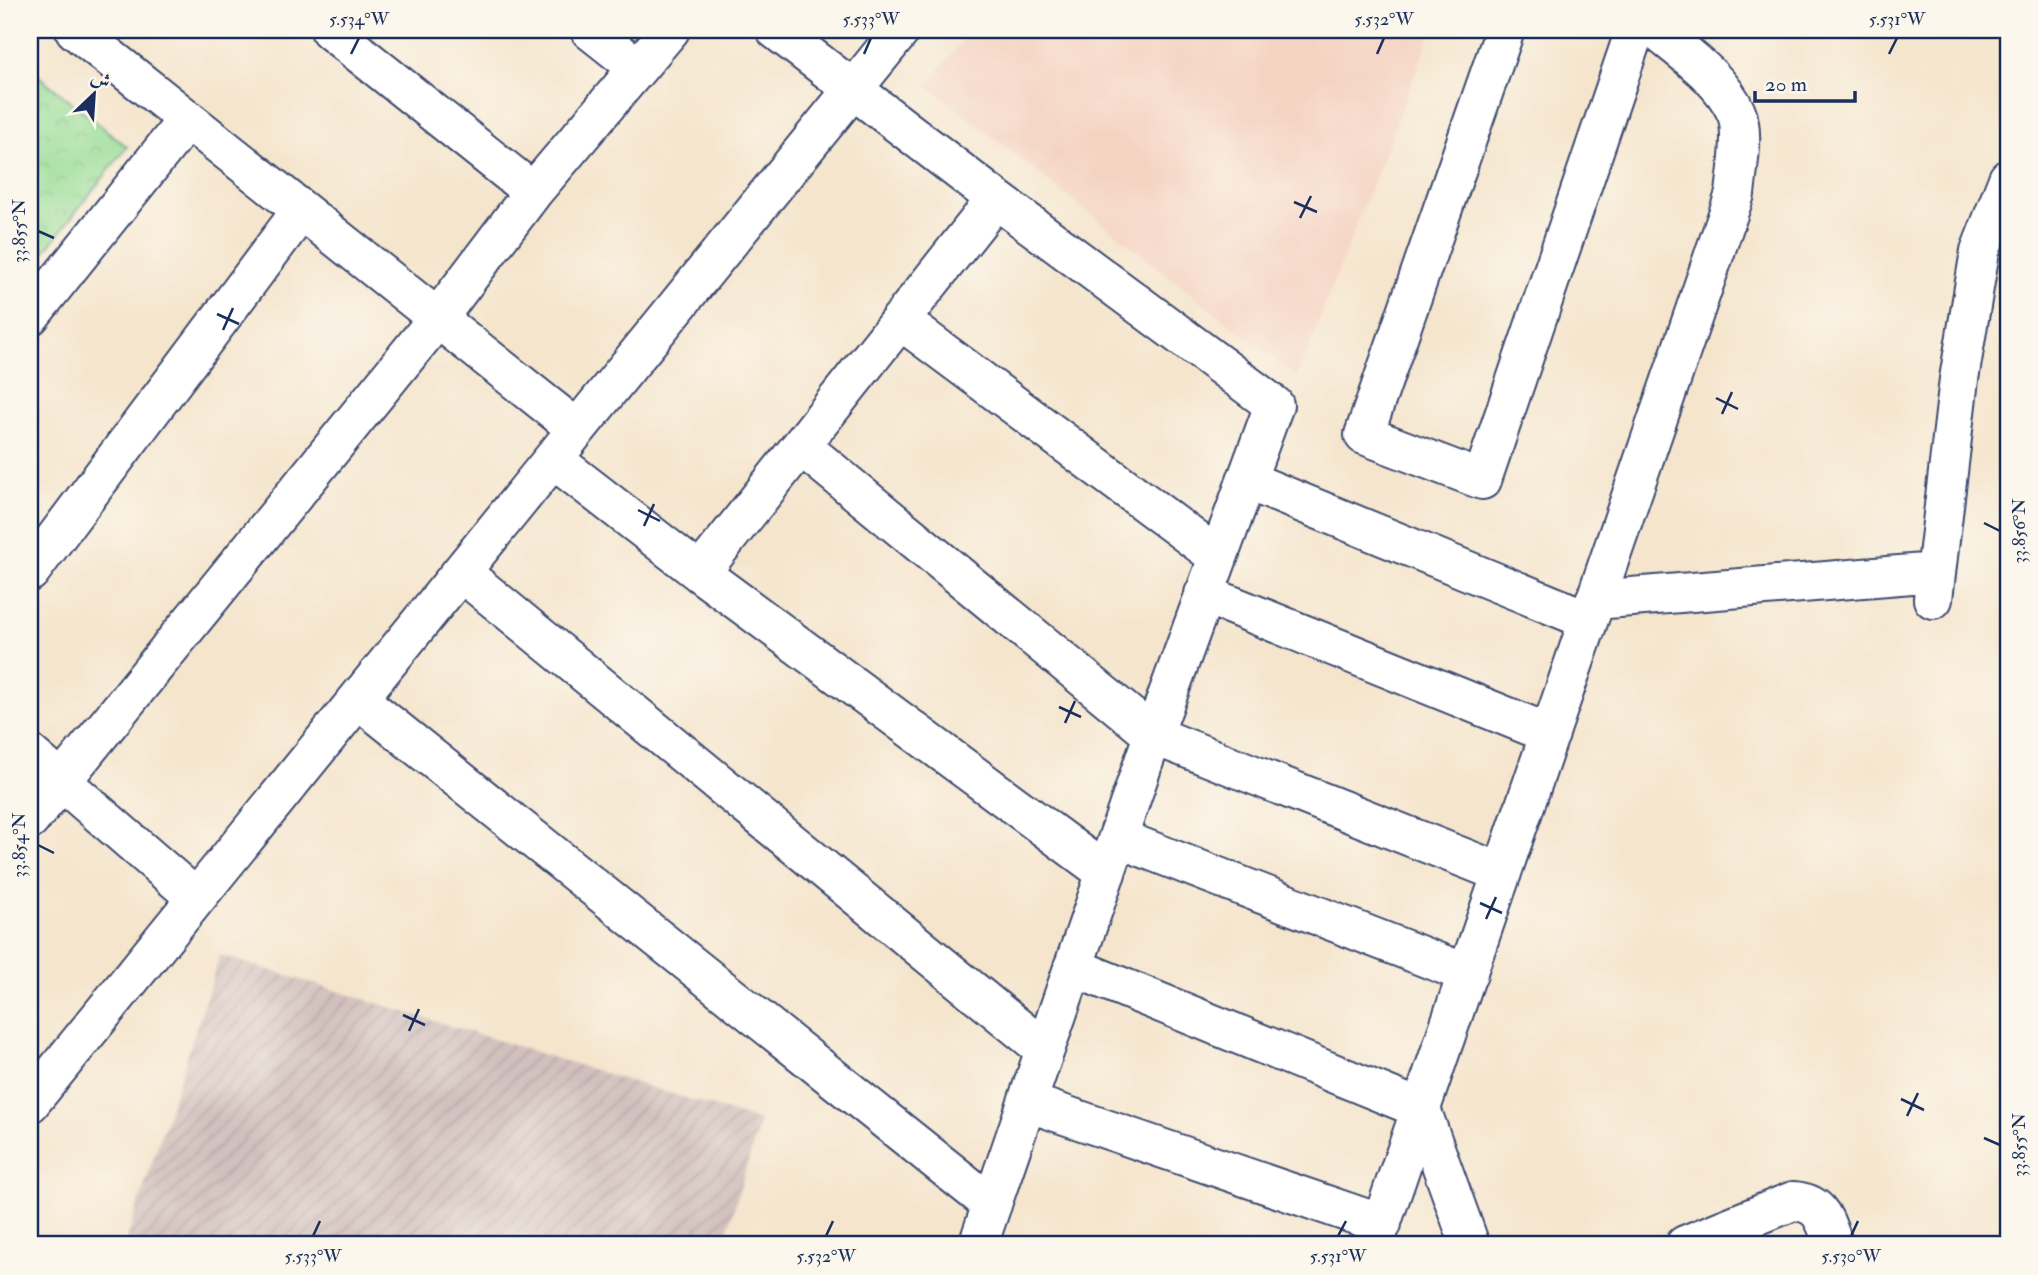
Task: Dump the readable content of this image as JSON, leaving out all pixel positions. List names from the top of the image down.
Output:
{
  "scale_bar": "20 m",
  "north": "top right",
  "coordinates": [
    "5.534°W",
    "5.533°W",
    "5.532°W",
    "5.531°W",
    "33.855°N",
    "33.856°N",
    "33.854°N",
    "5.530°W"
  ]
}
